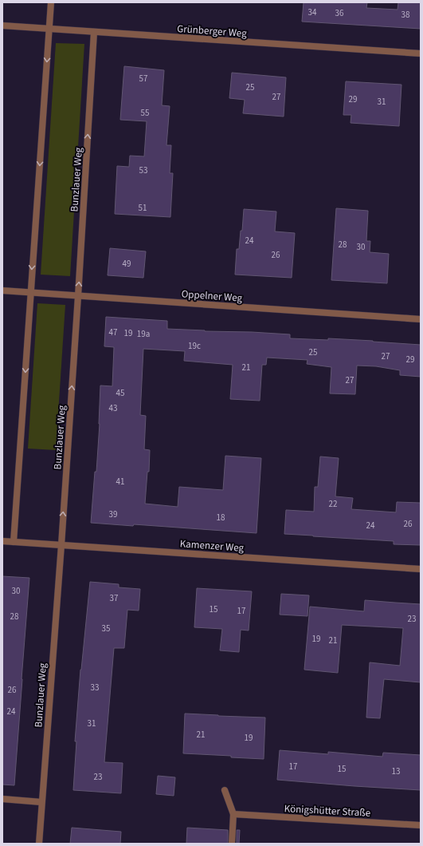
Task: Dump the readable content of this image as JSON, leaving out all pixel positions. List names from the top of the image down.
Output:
{
  "streets": {
    "street": [
      "Grünberger Weg",
      "Bunzlauer Weg",
      "Oppelner Weg",
      "Kamenzer Weg",
      "Königshütter Straße"
    ]
  },
  "crossings": [
    ["Grünberger Weg", "Bunzlauer Weg"],
    ["Bunzlauer Weg", "Oppelner Weg"],
    ["Bunzlauer Weg", "Kamenzer Weg"]
  ],
  "house_numbers": [
    "34",
    "36",
    "38",
    "57",
    "25",
    "27",
    "29",
    "31",
    "55",
    "53",
    "51",
    "24",
    "28",
    "30",
    "26",
    "49",
    "47",
    "19",
    "19a",
    "19c",
    "25",
    "27",
    "29",
    "21",
    "27",
    "45",
    "43",
    "41",
    "22",
    "39",
    "18",
    "26",
    "24",
    "30",
    "37",
    "15",
    "17",
    "28",
    "23",
    "35",
    "19",
    "21",
    "33",
    "26",
    "24",
    "31",
    "21",
    "19",
    "17",
    "15",
    "13",
    "23"
  ]
}
